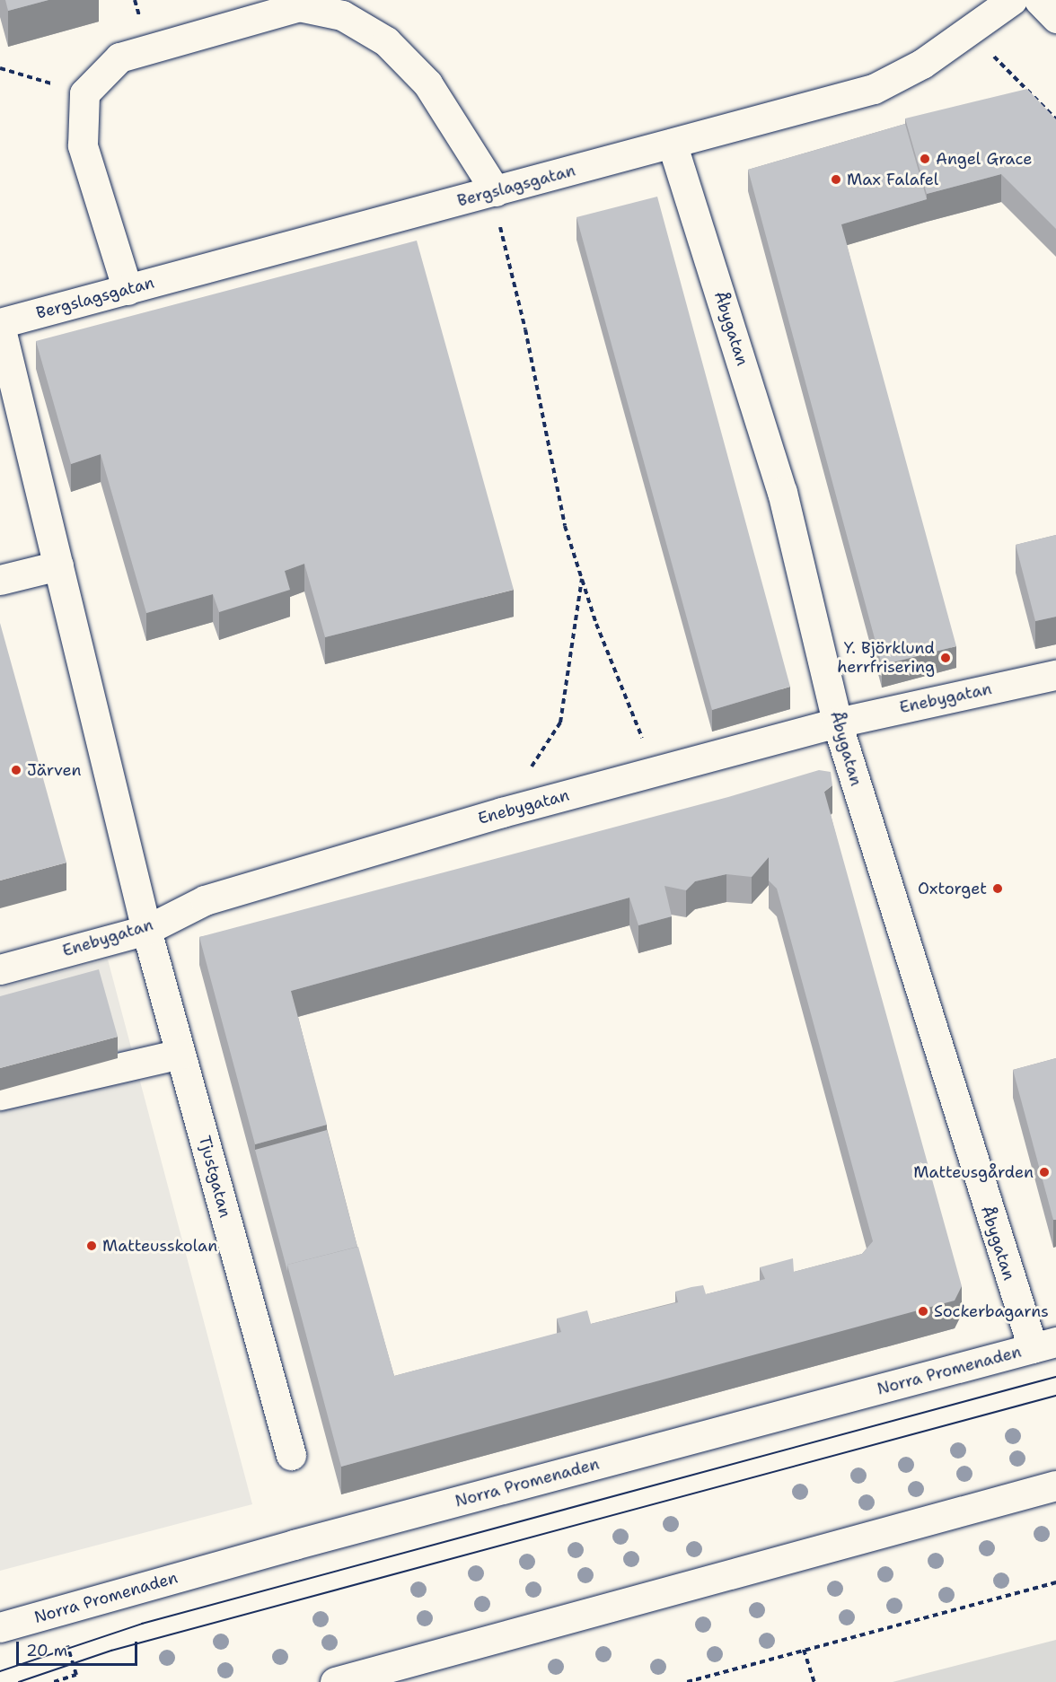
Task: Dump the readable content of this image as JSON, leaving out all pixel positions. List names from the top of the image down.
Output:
{
  "streets": {
    "street": [
      "Bergslagsgatan",
      "Åbygatan",
      "Enebygatan",
      "Tjustgatan",
      "Norra Promenaden"
    ]
  },
  "crossings": [
    ["Bergslagsgatan", "Åbygatan"],
    ["Bergslagsgatan", "Tjustgatan"],
    ["Åbygatan", "Enebygatan"],
    ["Åbygatan", "Norra Promenaden"],
    ["Enebygatan", "Tjustgatan"]
  ],
  "places": [
    "Angel Grace",
    "Max Falafel",
    "Y. Björklund herrfrisering",
    "Järven",
    "Oxtorget",
    "Matteusgården",
    "Matteusskolan",
    "Sockerbagarns"
  ],
  "scale_bar": "20 m"
}
